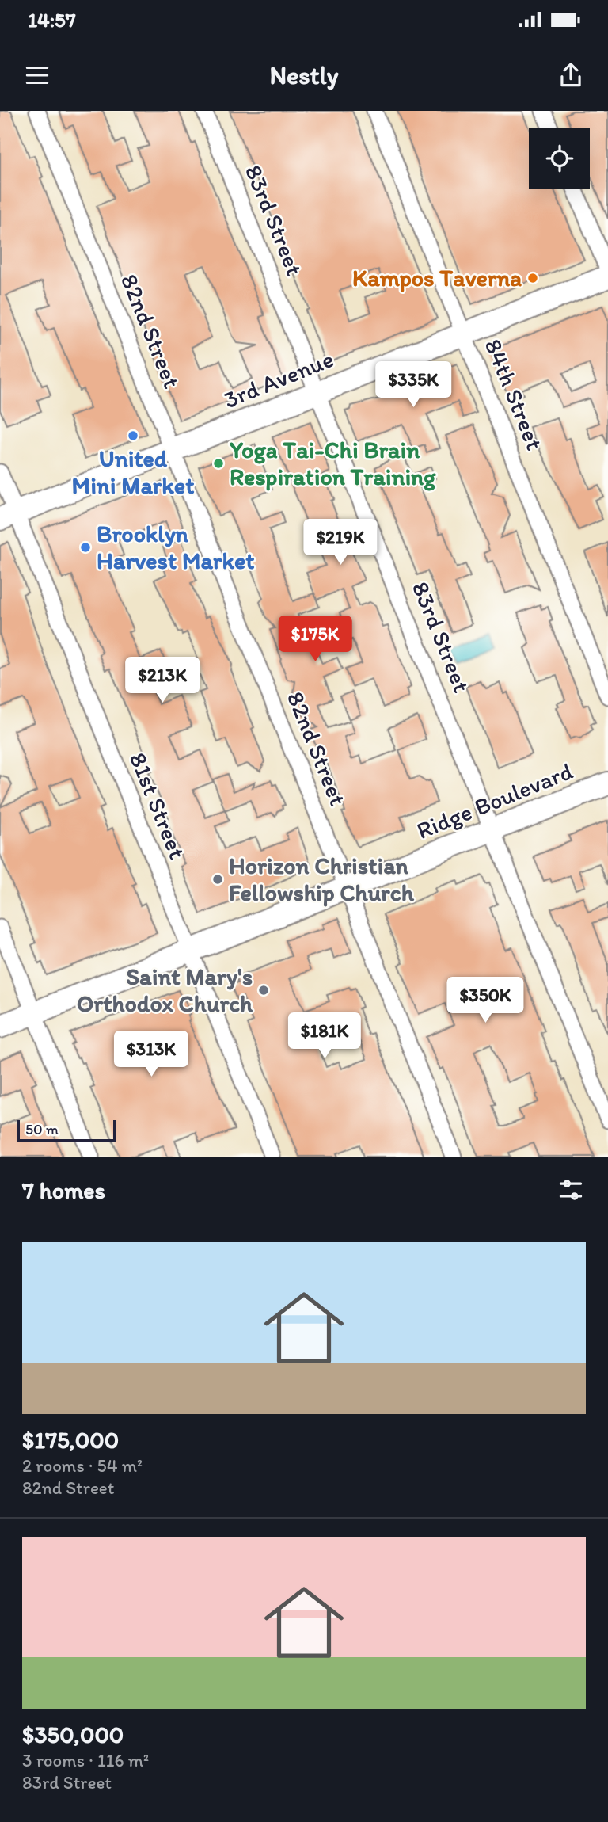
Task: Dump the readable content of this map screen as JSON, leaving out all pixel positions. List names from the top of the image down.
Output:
{
  "streets": {
    "street": [
      "83rd Street",
      "82nd Street",
      "3rd Avenue",
      "84th Street",
      "Ridge Boulevard",
      "81st Street"
    ]
  },
  "crossings": [
    ["83rd Street", "3rd Avenue"],
    ["83rd Street", "Ridge Boulevard"],
    ["82nd Street", "3rd Avenue"],
    ["82nd Street", "Ridge Boulevard"],
    ["3rd Avenue", "84th Street"],
    ["3rd Avenue", "81st Street"],
    ["Ridge Boulevard", "81st Street"]
  ],
  "places": [
    "Kampos Taverna",
    "United Mini Market",
    "Yoga Tai-Chi Brain Respiration Training",
    "Brooklyn Harvest Market",
    "Horizon Christian Fellowship Church",
    "Saint Mary's Orthodox Church"
  ],
  "scale_bar": "50 m",
  "page": {
    "status": "14:57",
    "header": "Nestly",
    "price": [
      "$335K",
      "$219K",
      "$175K",
      "$213K",
      "$350K",
      "$181K",
      "$313K"
    ],
    "scale": "50 m",
    "heading": "7 homes",
    "list": [
      {
        "name": "$175,000",
        "note": "2 rooms · 54 m² · 82nd Street"
      },
      {
        "name": "$350,000",
        "note": "3 rooms · 116 m² · 83rd Street"
      }
    ]
  }
}
